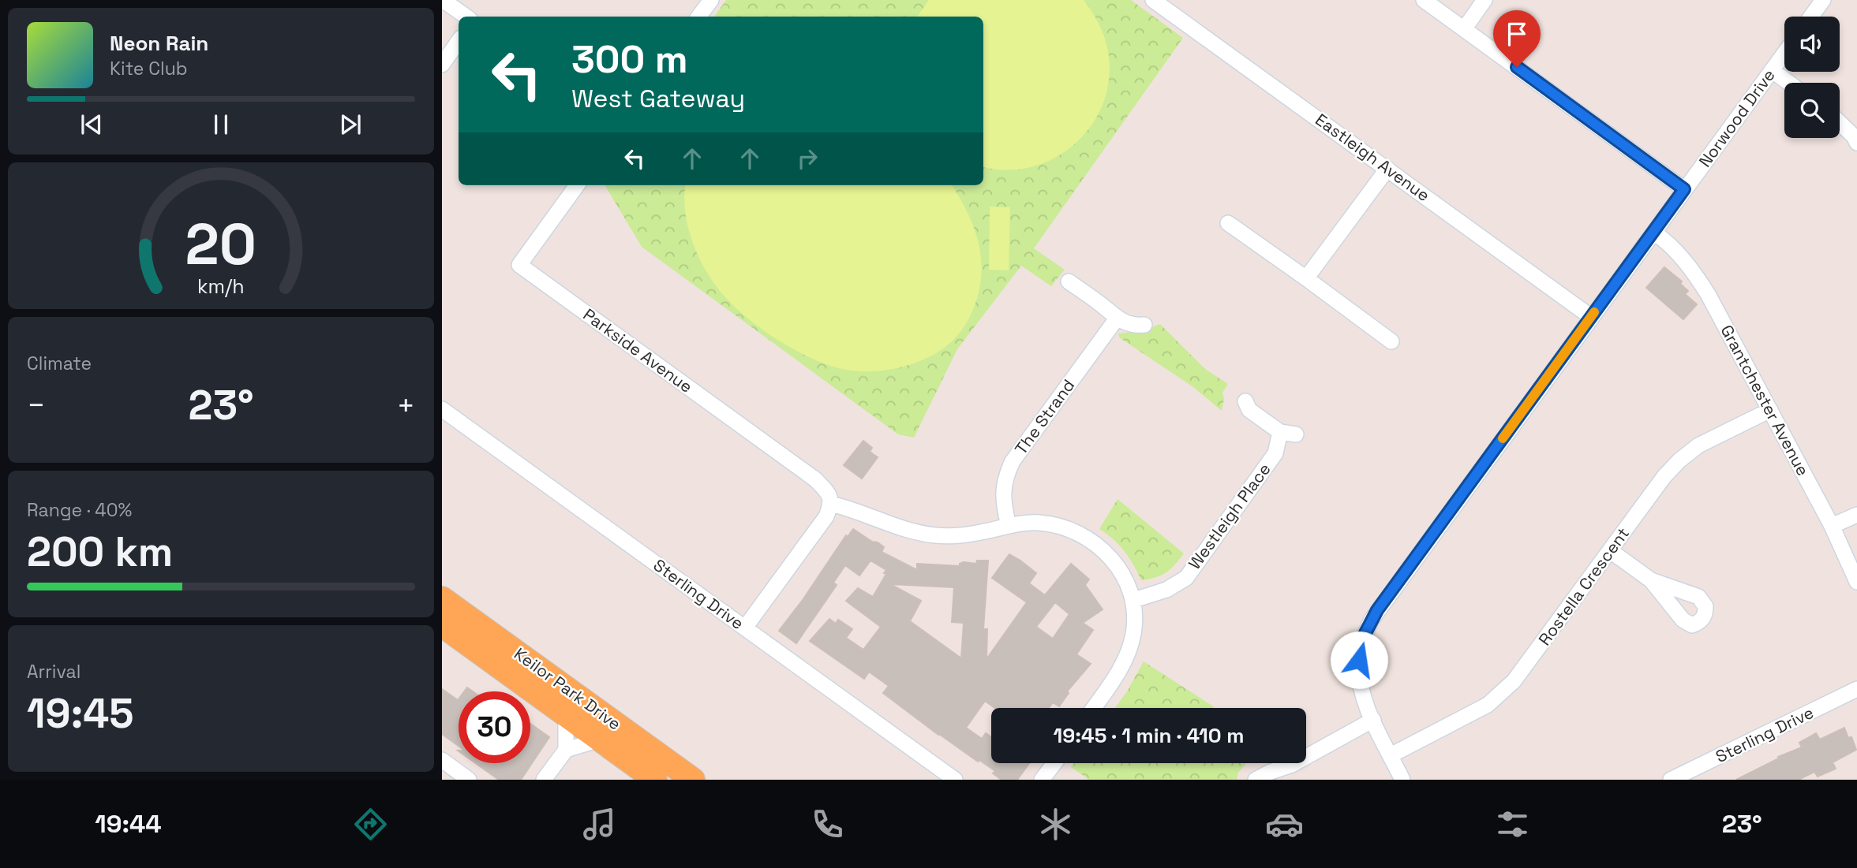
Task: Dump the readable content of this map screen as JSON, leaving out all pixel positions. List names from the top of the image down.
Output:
{
  "streets": {
    "main road": ["Keilor Park Drive"],
    "street": [
      "Norwood Drive",
      "Eastleigh Avenue",
      "Parkside Avenue",
      "Grantchester Avenue",
      "The Strand",
      "Westleigh Place",
      "Rostella Crescent",
      "Sterling Drive"
    ]
  },
  "crossings": [
    ["Norwood Drive", "Eastleigh Avenue"],
    ["Norwood Drive", "Grantchester Avenue"],
    ["Norwood Drive", "Rostella Crescent"],
    ["Grantchester Avenue", "Rostella Crescent"]
  ],
  "page": {
    "turn": ["300 m", "West Gateway"],
    "song": ["Neon Rain", "Kite Club"],
    "tile": [
      "Climate",
      ["Range · 40%", "200 km"],
      ["Arrival", "19:45"]
    ],
    "heat": ["−", "23°", "+"],
    "limit": "30",
    "trip": "19:45 · 1 min · 410 m",
    "tabs": ["19:44", "23°"],
    "gauge": ["20", "km/h"]
  }
}
